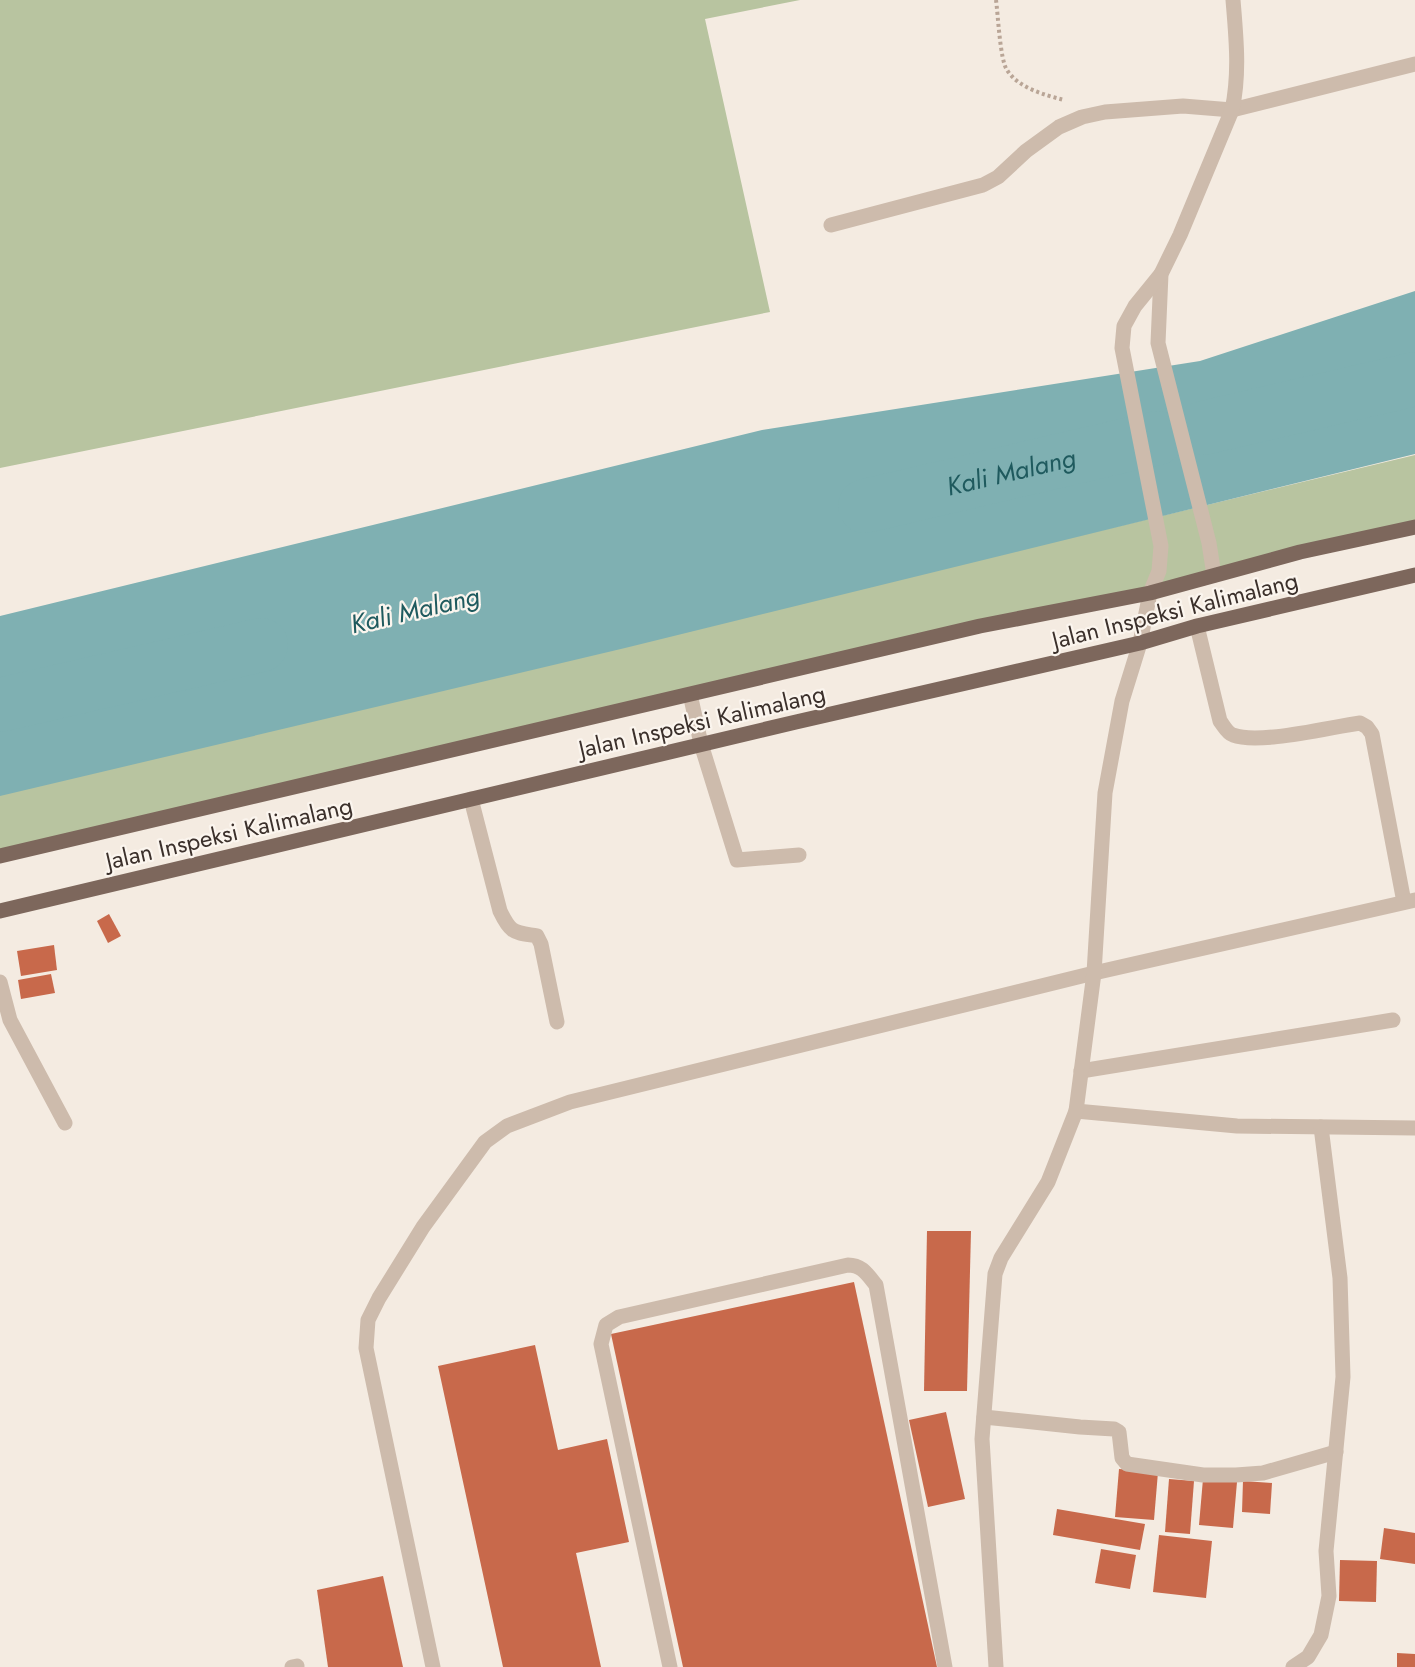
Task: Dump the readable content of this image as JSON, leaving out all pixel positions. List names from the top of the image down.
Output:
{
  "streets": {
    "main road": ["Jalan Inspeksi Kalimalang"]
  },
  "water": ["Kali Malang"]
}
